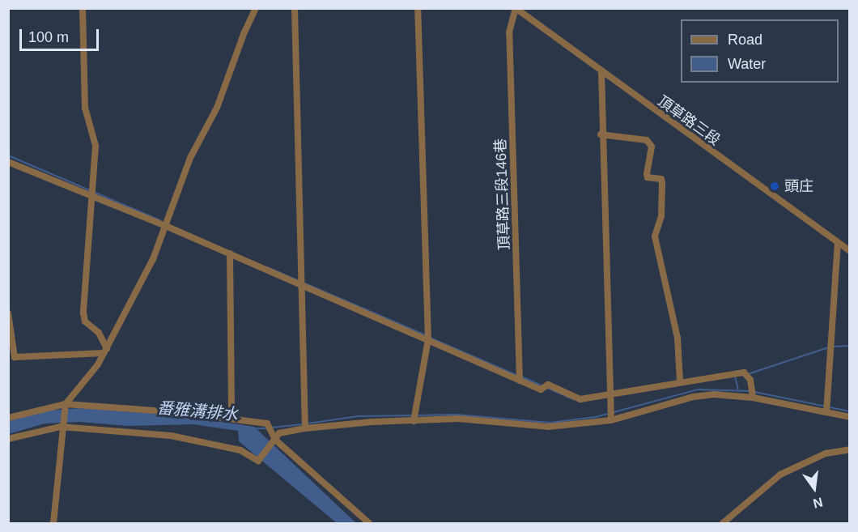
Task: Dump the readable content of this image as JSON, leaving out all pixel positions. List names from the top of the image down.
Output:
{
  "streets": {
    "street": ["頂草路三段", "頂草路三段146巷"]
  },
  "crossings": [
    ["頂草路三段", "頂草路三段146巷"]
  ],
  "water": ["番雅溝排水"],
  "places": ["頭庄"],
  "legend": ["Road", "Water"],
  "scale_bar": "100 m",
  "north": "bottom"
}
